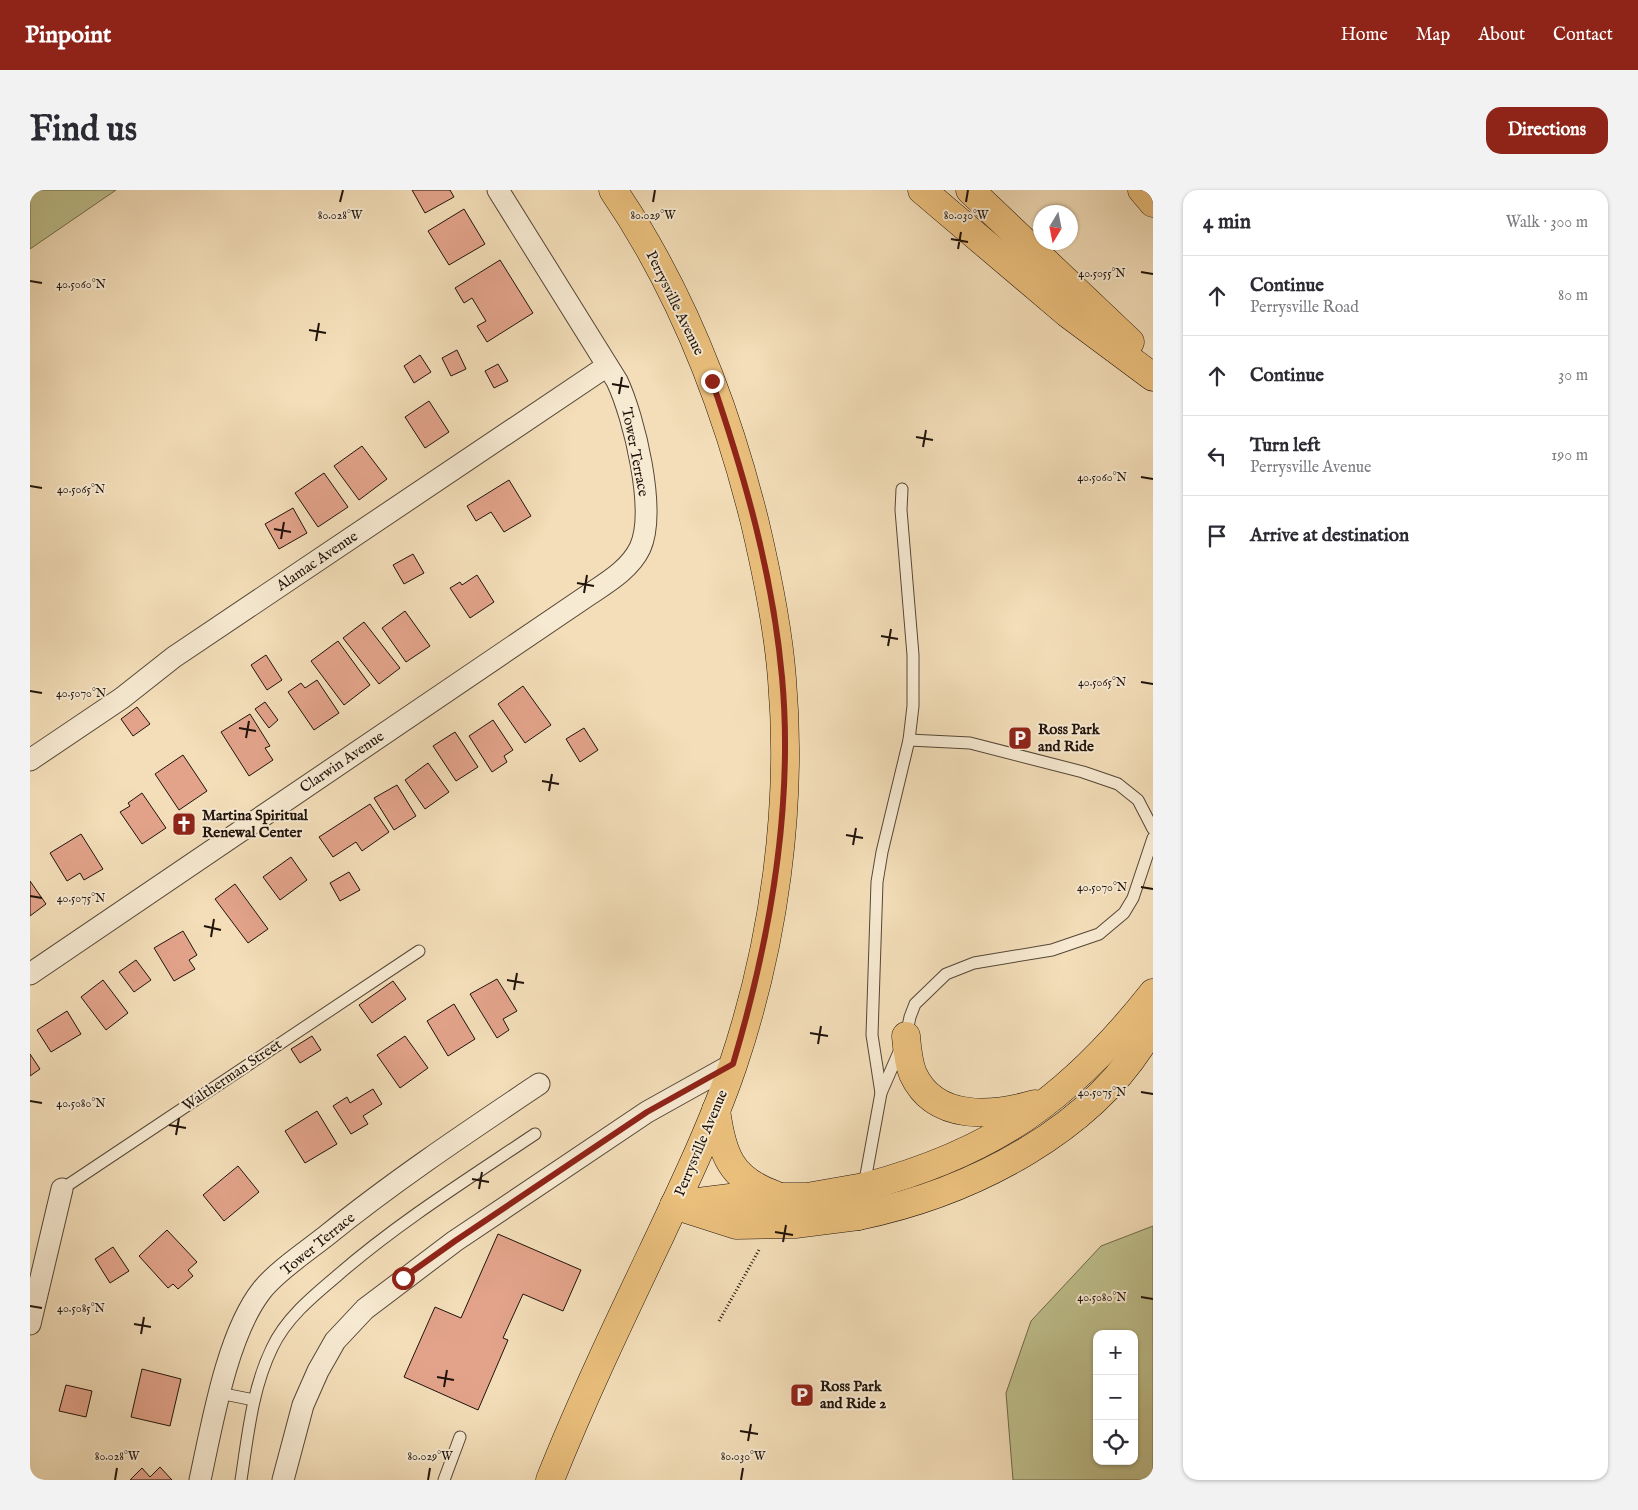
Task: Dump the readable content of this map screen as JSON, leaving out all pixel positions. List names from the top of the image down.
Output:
{
  "streets": {
    "main road": ["Perrysville Avenue"],
    "street": [
      "Tower Terrace",
      "Alamac Avenue",
      "Clarwin Avenue",
      "Waltherman Street"
    ]
  },
  "crossings": [
    ["Tower Terrace", "Alamac Avenue"],
    ["Tower Terrace", "Clarwin Avenue"]
  ],
  "places": {
    "parking": ["Ross Park and Ride", "Ross Park and Ride 2"],
    "church": ["Martina Spiritual Renewal Center"]
  },
  "north": "bottom",
  "page": {
    "header": "Pinpoint",
    "nav": [
      "Home",
      "Map",
      "About",
      "Contact"
    ],
    "buttons": "Directions",
    "title": "Find us",
    "heading": ["4 min", "Walk · 300 m"],
    "list": [
      ["Continue", "Perrysville Road", "80 m"],
      ["Continue", "30 m"],
      ["Turn left", "Perrysville Avenue", "190 m"],
      "Arrive at destination"
    ],
    "map_buttons": ["+", "−"]
  },
  "coordinates": [
    "80.028°W",
    "80.029°W",
    "80.030°W",
    "40.5055°N",
    "40.5060°N",
    "40.5065°N",
    "40.5070°N",
    "40.5075°N",
    "40.5080°N",
    "40.5085°N"
  ]
}
